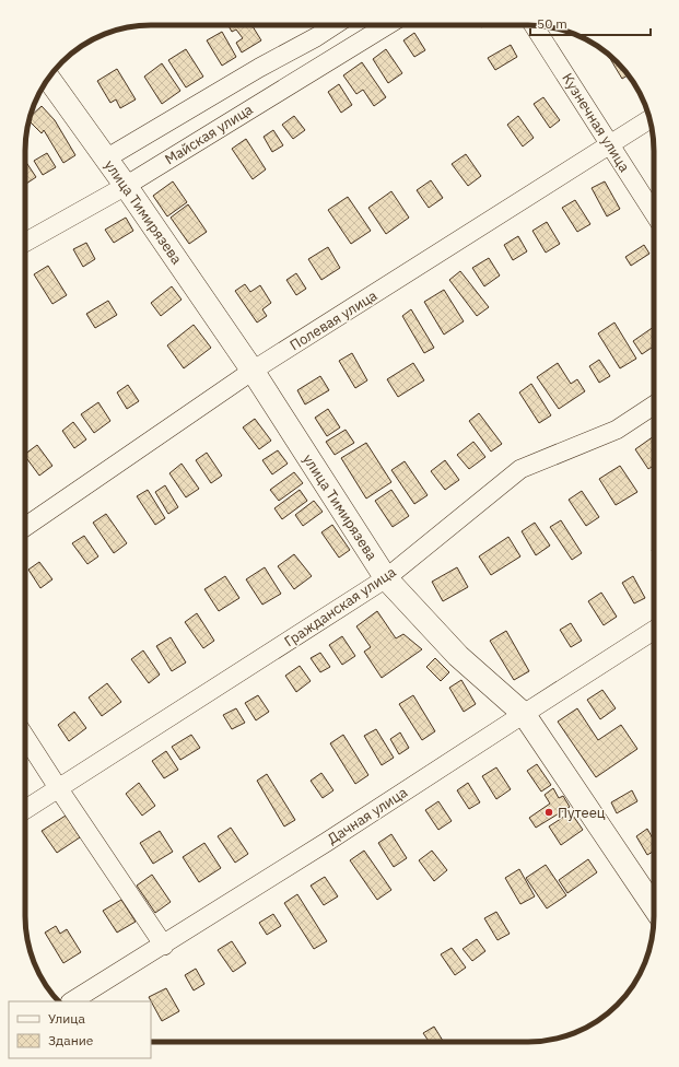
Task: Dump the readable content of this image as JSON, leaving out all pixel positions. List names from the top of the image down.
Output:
{
  "streets": {
    "main road": ["улица Тимирязева"],
    "street": [
      "Кузнечная улица",
      "Майская улица",
      "Полевая улица",
      "Гражданская улица",
      "Дачная улица"
    ]
  },
  "crossings": [
    ["Кузнечная улица", "Полевая улица"],
    ["Майская улица", "улица Тимирязева"],
    ["улица Тимирязева", "Полевая улица"],
    ["улица Тимирязева", "Гражданская улица"],
    ["улица Тимирязева", "Дачная улица"]
  ],
  "places": ["Путеец"],
  "legend": ["Улица", "Здание"],
  "scale_bar": "50 m"
}
